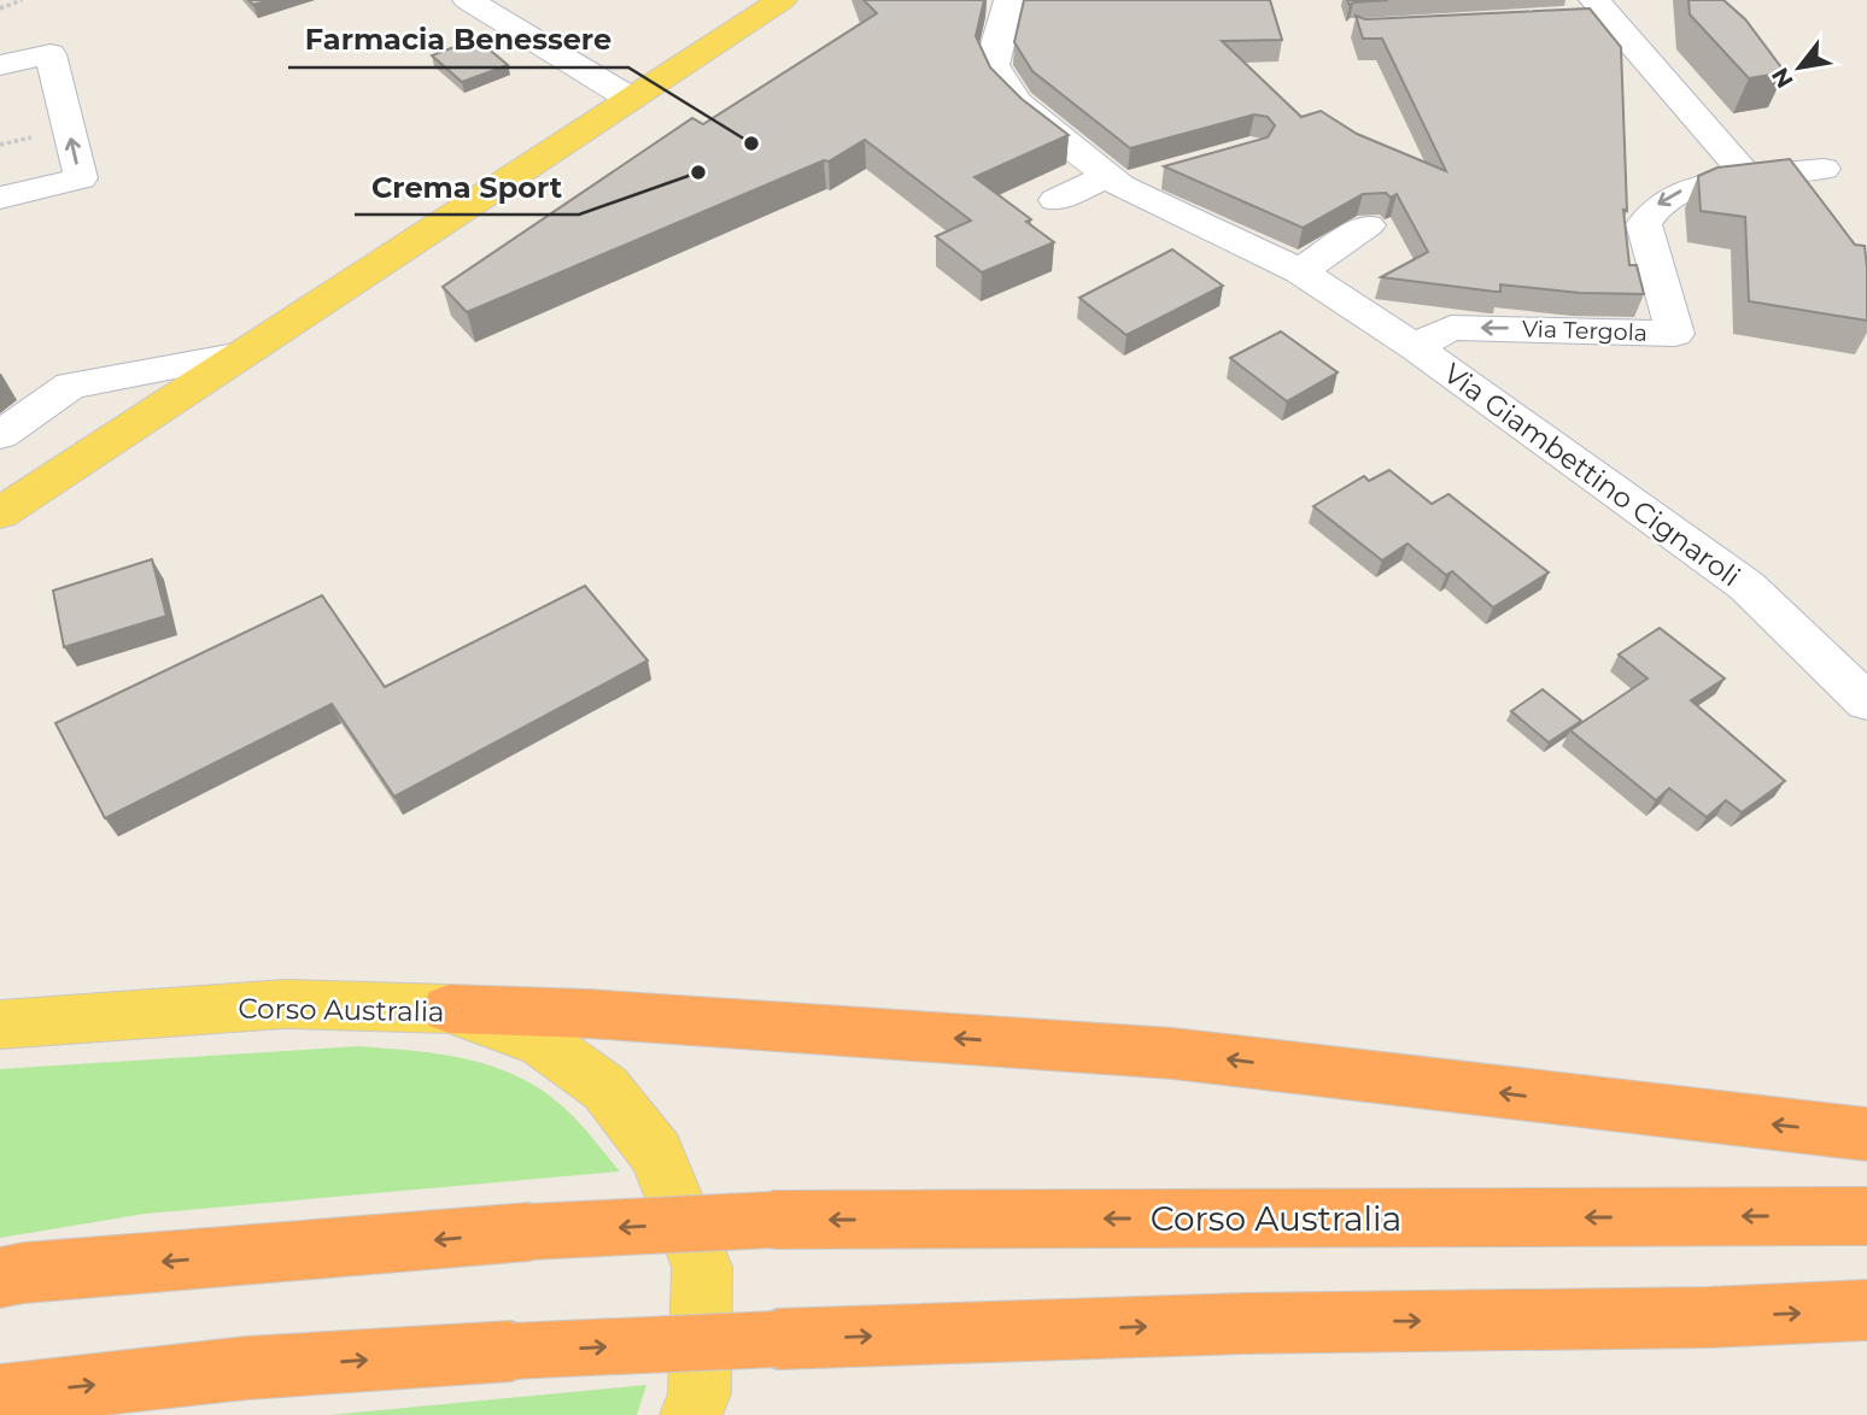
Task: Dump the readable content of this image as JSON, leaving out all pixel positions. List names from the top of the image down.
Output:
{
  "streets": {
    "highway": ["Corso Australia"],
    "street": ["Via Tergola", "Via Giambettino Cignaroli"]
  },
  "crossings": [
    ["Via Tergola", "Via Giambettino Cignaroli"]
  ],
  "one_way": ["Corso Australia"],
  "places": ["Farmacia Benessere", "Crema Sport"],
  "north": "bottom left"
}
